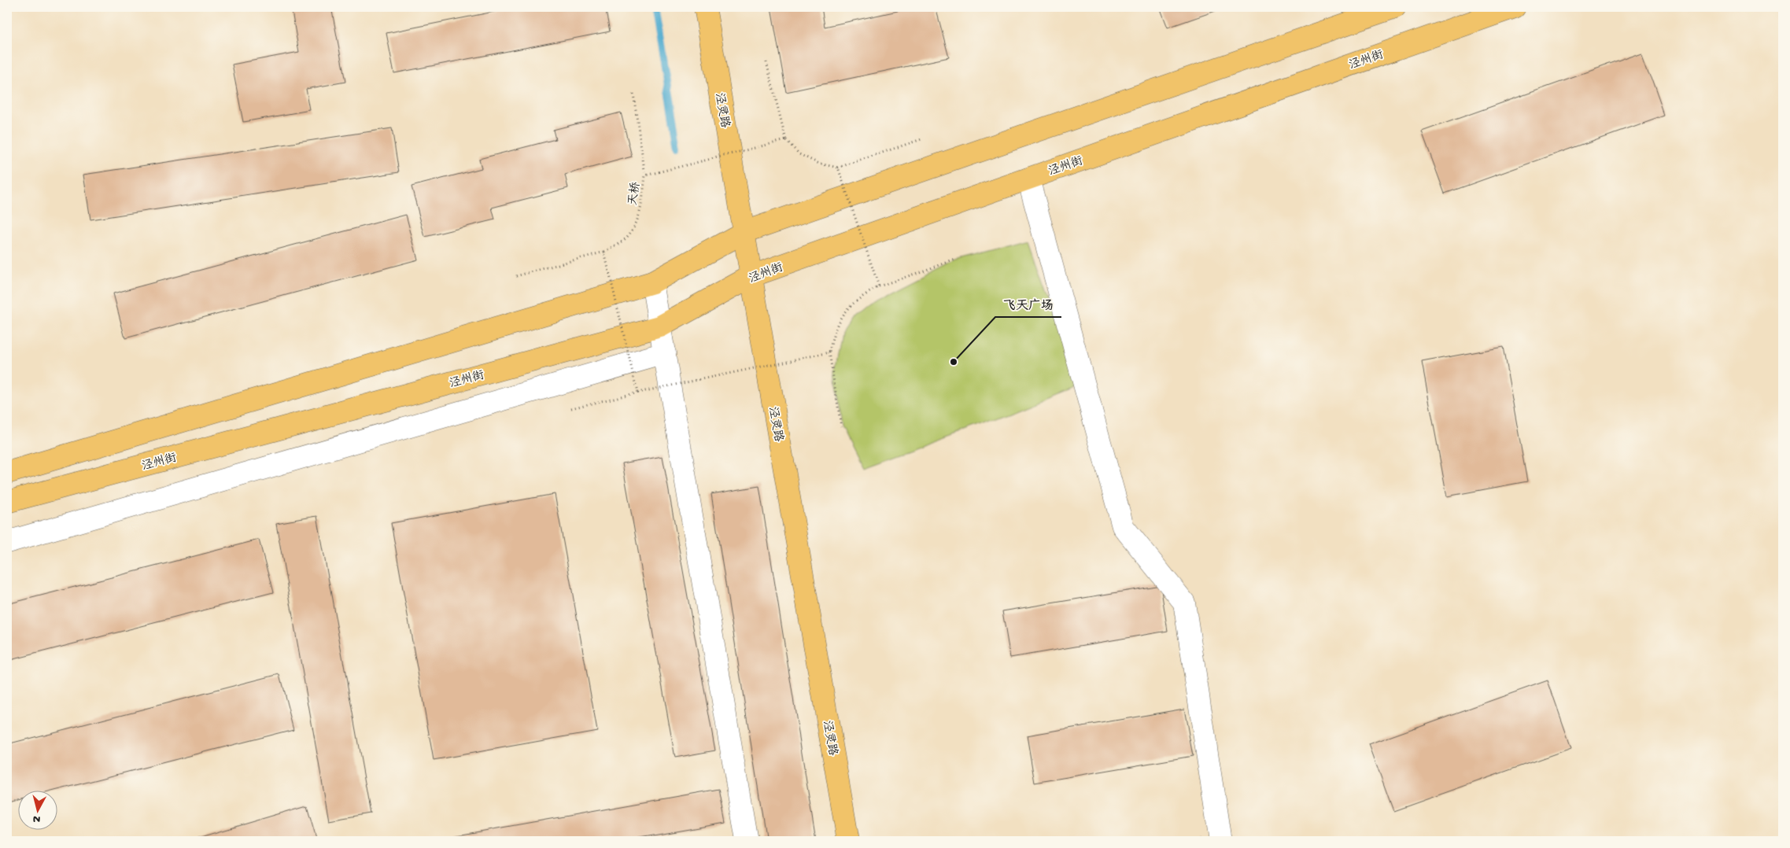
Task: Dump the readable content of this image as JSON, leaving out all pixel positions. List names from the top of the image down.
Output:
{
  "streets": {
    "main road": ["泾州街", "泾灵路"],
    "path": ["天桥"]
  },
  "crossings": [
    ["泾州街", "泾灵路"]
  ],
  "places": ["飞天广场"],
  "north": "bottom"
}
